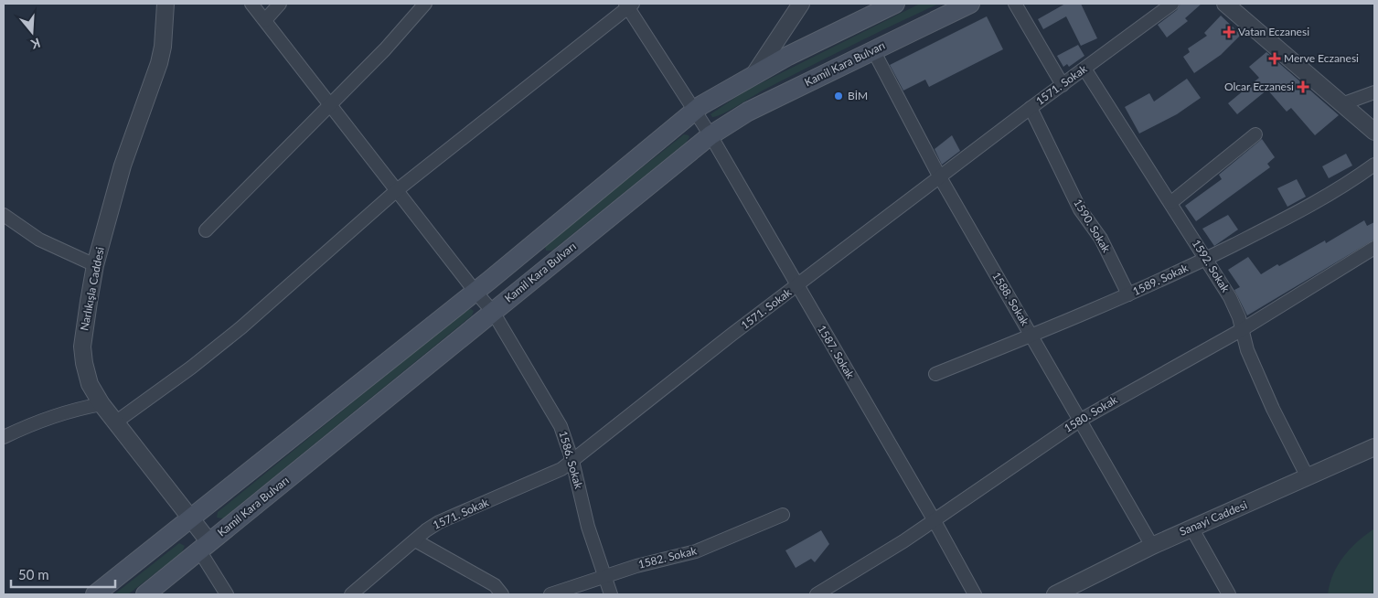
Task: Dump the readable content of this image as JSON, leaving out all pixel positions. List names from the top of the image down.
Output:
{
  "streets": {
    "main road": ["Kamil Kara Bulvarı"],
    "street": [
      "1571. Sokak",
      "1590. Sokak",
      "1592. Sokak",
      "1589. Sokak",
      "Narlıkışla Caddesi",
      "1588. Sokak",
      "1587. Sokak",
      "1580. Sokak",
      "1586. Sokak",
      "Sanayi Caddesi",
      "1582. Sokak"
    ]
  },
  "crossings": [
    ["Kamil Kara Bulvarı", "Narlıkışla Caddesi"],
    ["Kamil Kara Bulvarı", "1588. Sokak"],
    ["Kamil Kara Bulvarı", "1587. Sokak"],
    ["Kamil Kara Bulvarı", "1586. Sokak"],
    ["1571. Sokak", "1590. Sokak"],
    ["1571. Sokak", "1592. Sokak"],
    ["1571. Sokak", "1588. Sokak"],
    ["1571. Sokak", "1587. Sokak"],
    ["1571. Sokak", "1586. Sokak"],
    ["1590. Sokak", "1589. Sokak"],
    ["1592. Sokak", "1589. Sokak"],
    ["1592. Sokak", "1580. Sokak"],
    ["1592. Sokak", "Sanayi Caddesi"],
    ["1589. Sokak", "1588. Sokak"],
    ["1588. Sokak", "1580. Sokak"],
    ["1588. Sokak", "Sanayi Caddesi"],
    ["1587. Sokak", "1580. Sokak"],
    ["1586. Sokak", "1582. Sokak"]
  ],
  "places": {
    "health": ["Vatan Eczanesi", "Merve Eczanesi", "Olcar Eczanesi"],
    "other": ["BİM"]
  },
  "scale_bar": "50 m",
  "north": "bottom"
}
